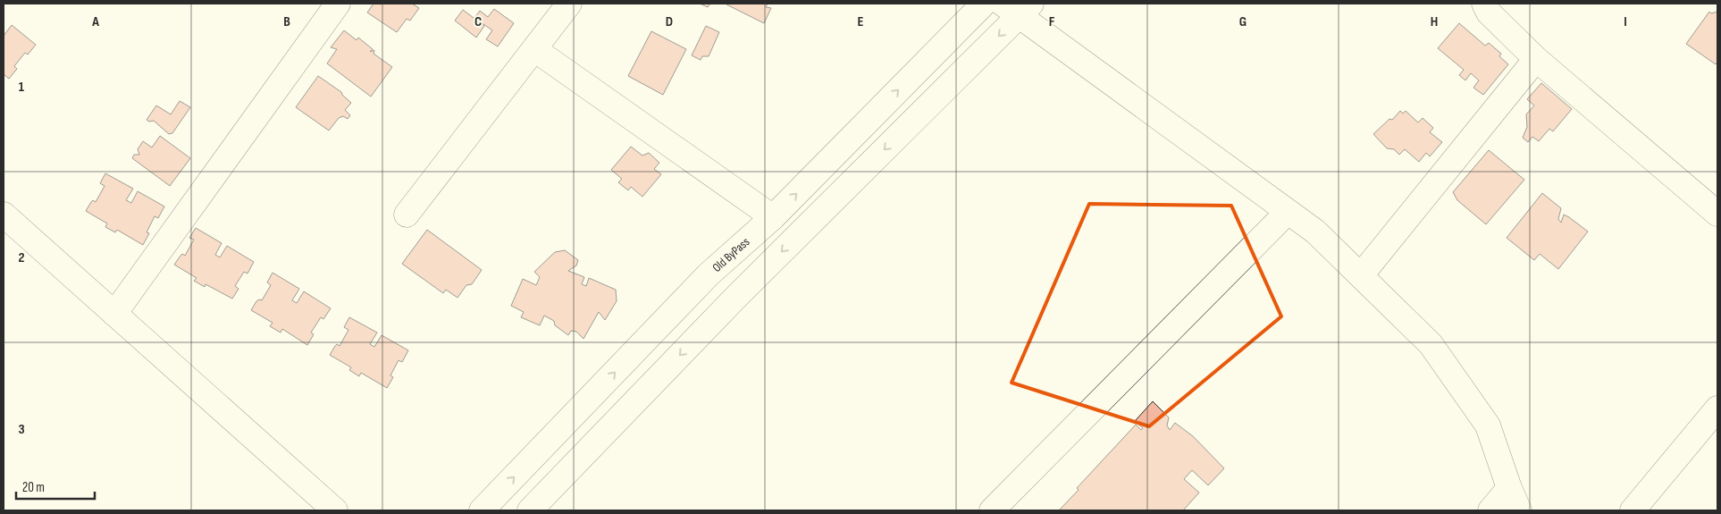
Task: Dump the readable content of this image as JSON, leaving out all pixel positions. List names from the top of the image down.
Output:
{
  "streets": {
    "street": ["Old ByPass"]
  },
  "scale_bar": "20 m",
  "grid": {
    "columns": [
      "A",
      "B",
      "C",
      "D",
      "E",
      "F",
      "G",
      "H",
      "I"
    ],
    "rows": ["1", "2", "3"]
  }
}
